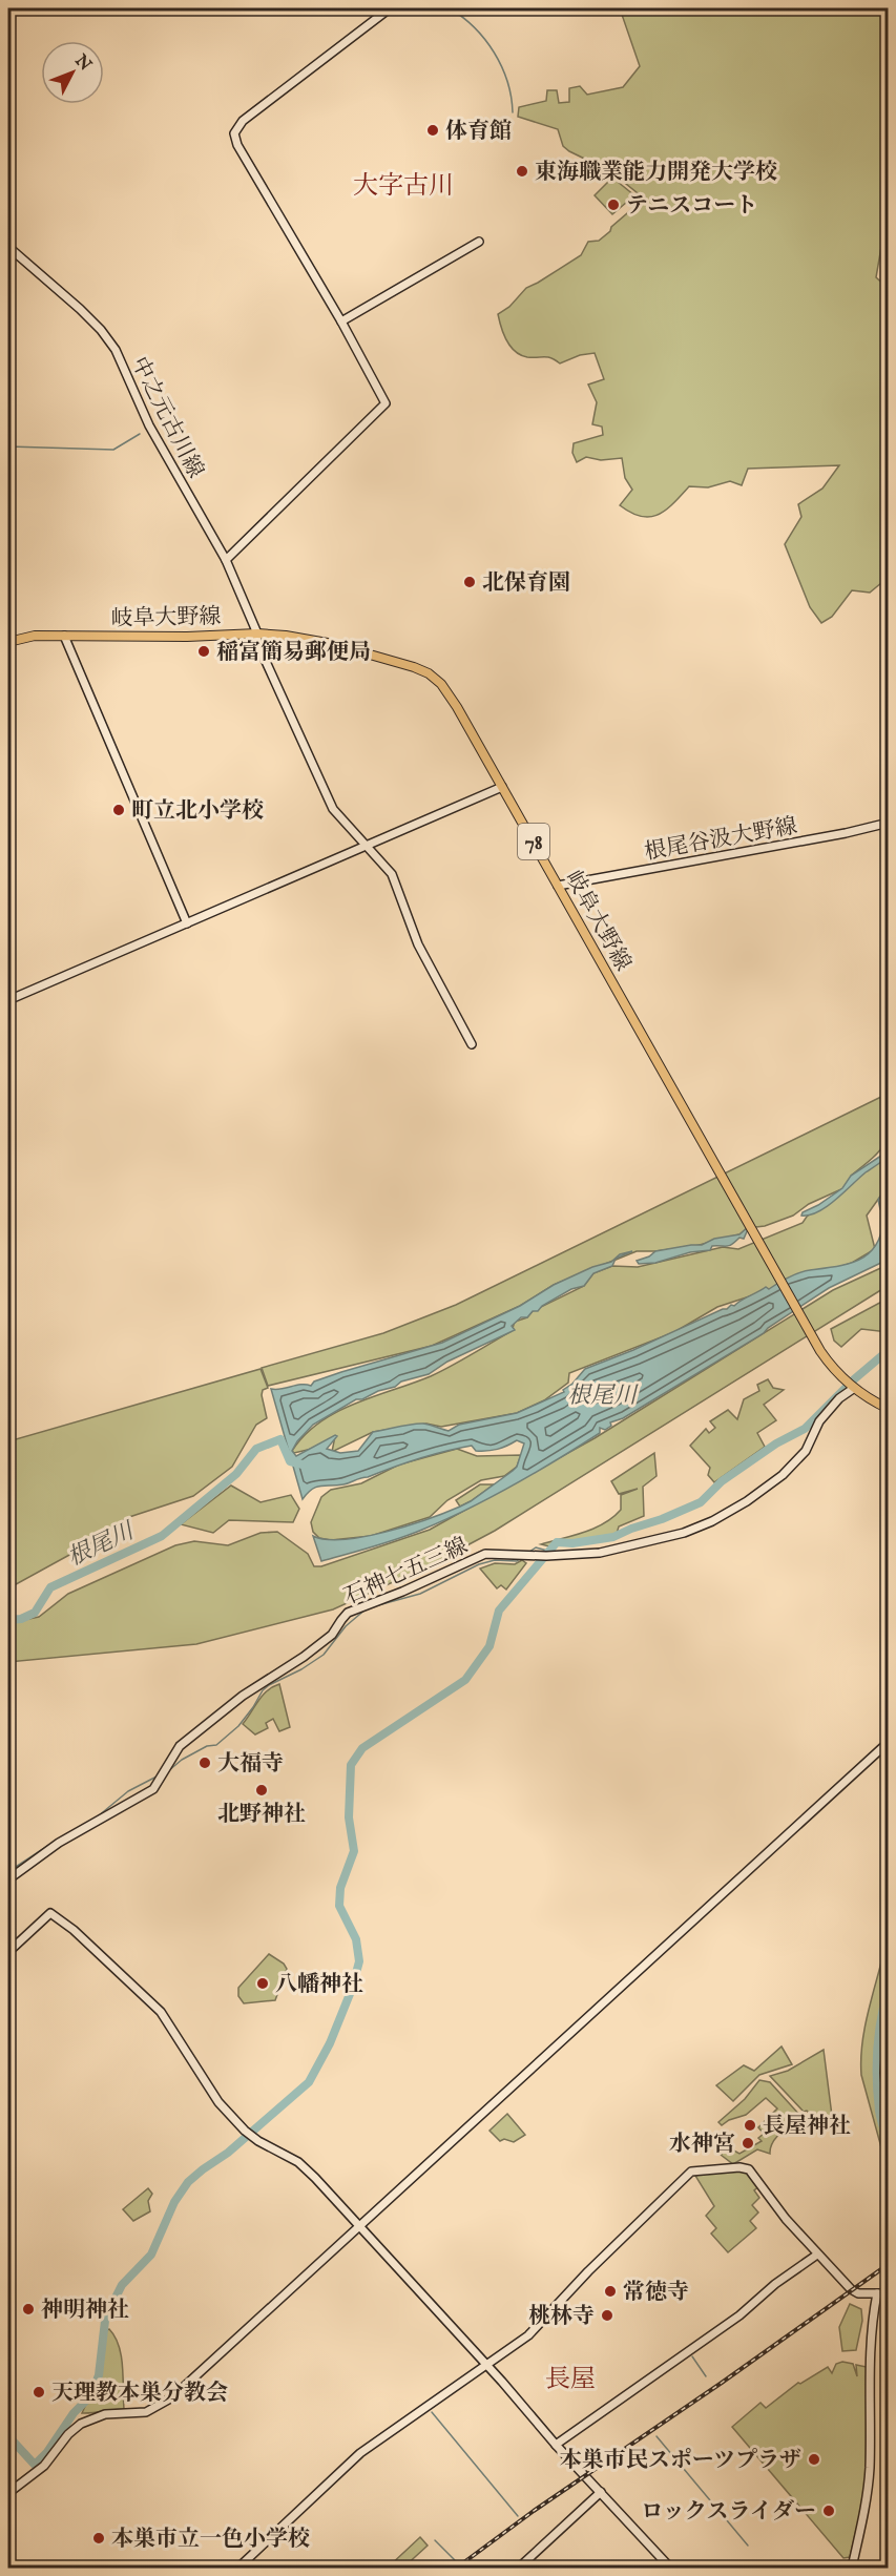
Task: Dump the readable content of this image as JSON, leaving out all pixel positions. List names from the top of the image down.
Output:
{
  "streets": {
    "main road": ["岐阜大野線", "78"],
    "street": ["中之元古川線", "根尾谷汲大野線", "石神七五三線"]
  },
  "crossings": [
    ["中之元古川線", "岐阜大野線"],
    ["岐阜大野線", "根尾谷汲大野線"],
    ["岐阜大野線", "石神七五三線"]
  ],
  "districts": ["大字古川", "長屋"],
  "water": ["根尾川"],
  "places": [
    "体育館",
    "東海職業能力開発大学校",
    "テニスコート",
    "北保育園",
    "稲富簡易郵便局",
    "町立北小学校",
    "大福寺",
    "北野神社",
    "八幡神社",
    "長屋神社",
    "水神宮",
    "常徳寺",
    "神明神社",
    "桃林寺",
    "天理教本巣分教会",
    "本巣市民スポーツプラザ",
    "ロックスライダー",
    "本巣市立一色小学校"
  ],
  "north": "top right"
}
